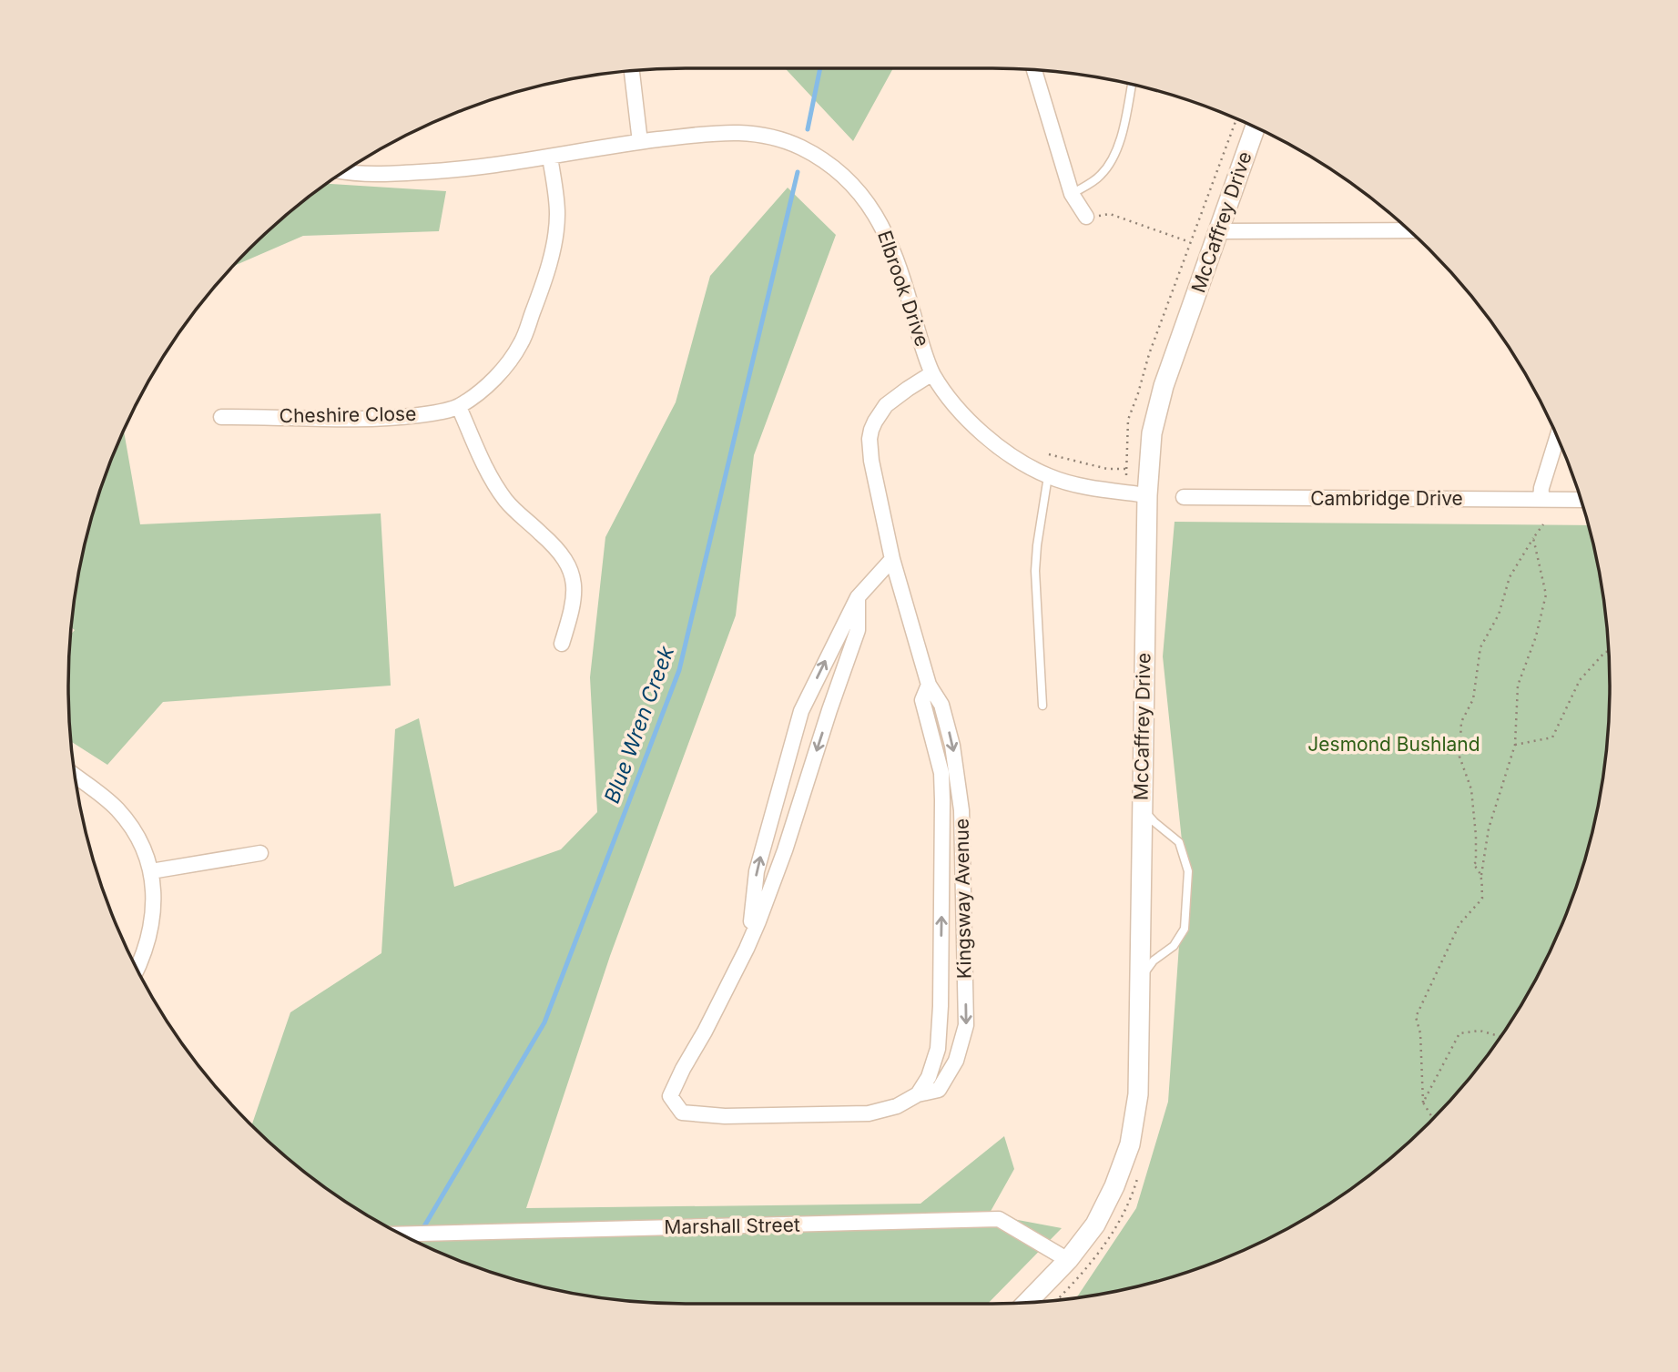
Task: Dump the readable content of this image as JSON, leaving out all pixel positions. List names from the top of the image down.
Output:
{
  "streets": {
    "main road": ["McCaffrey Drive"],
    "street": [
      "Elbrook Drive",
      "Cheshire Close",
      "Cambridge Drive",
      "Kingsway Avenue",
      "Marshall Street"
    ]
  },
  "crossings": [
    ["McCaffrey Drive", "Elbrook Drive"],
    ["McCaffrey Drive", "Marshall Street"],
    ["Elbrook Drive", "Cheshire Close"],
    ["Elbrook Drive", "Kingsway Avenue"]
  ],
  "water": ["Blue Wren Creek"],
  "parks": ["Jesmond Bushland"]
}
